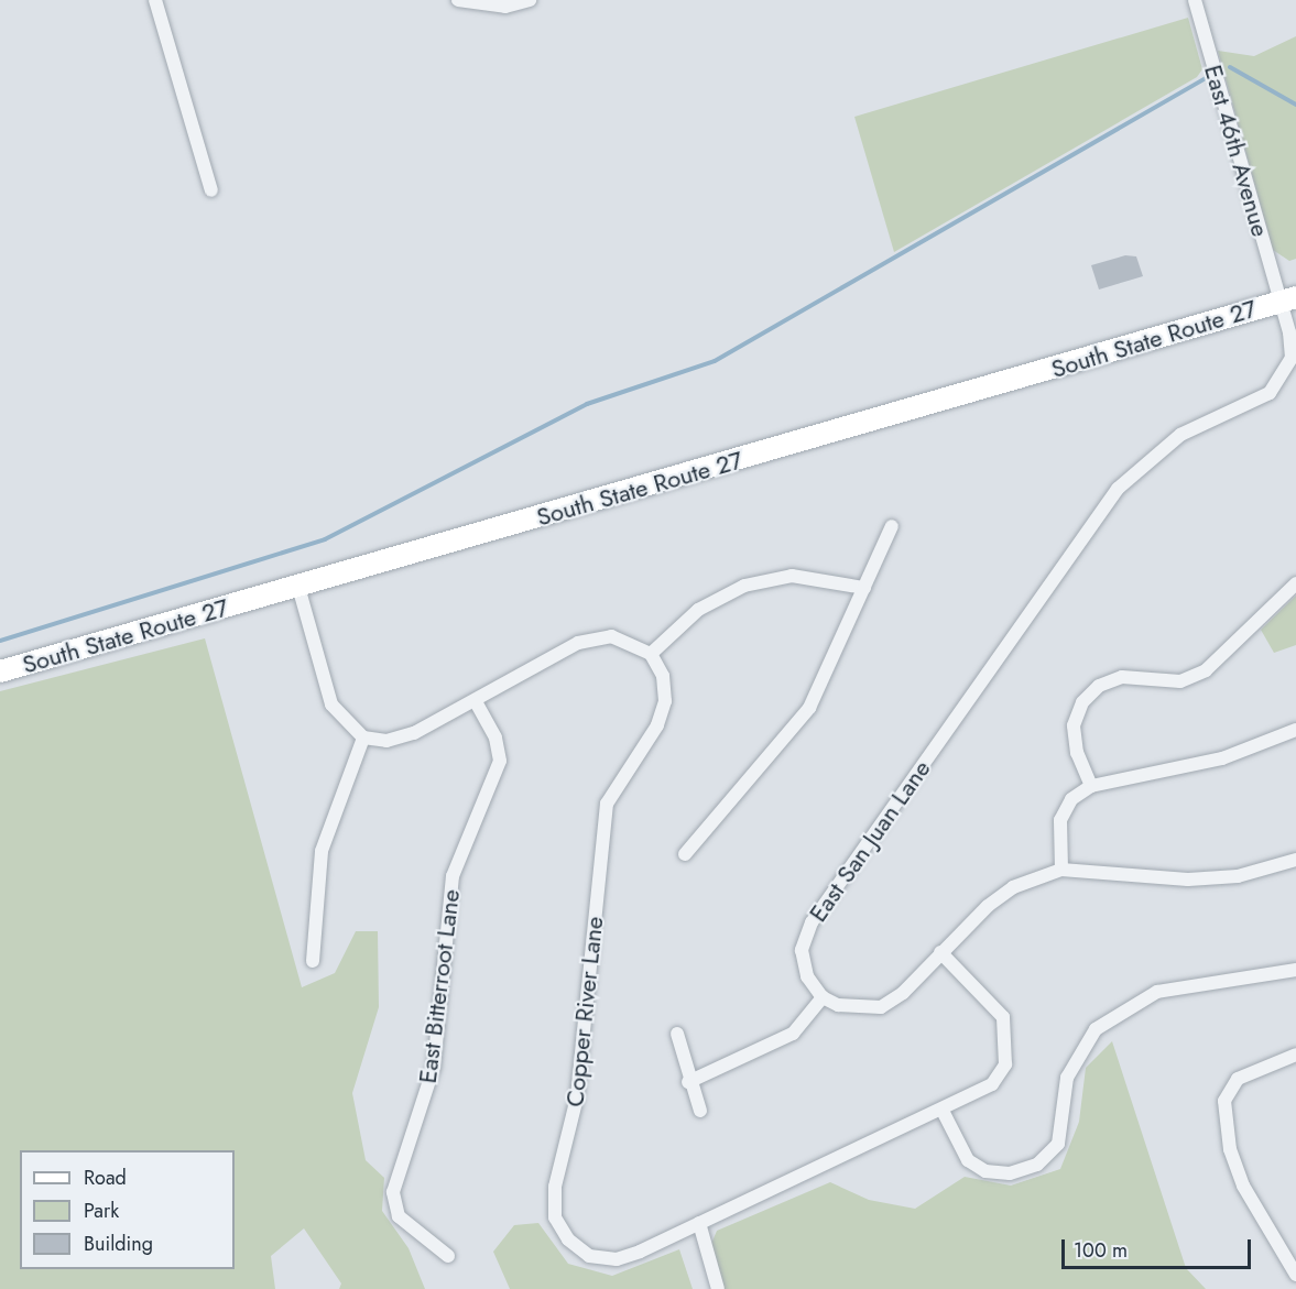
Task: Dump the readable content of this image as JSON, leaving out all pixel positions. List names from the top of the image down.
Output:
{
  "streets": {
    "main road": ["South State Route 27"],
    "street": [
      "East 46th Avenue",
      "East San Juan Lane",
      "East Bitterroot Lane",
      "Copper River Lane"
    ]
  },
  "crossings": [
    ["East 46th Avenue", "South State Route 27"],
    ["East 46th Avenue", "East San Juan Lane"],
    ["South State Route 27", "East San Juan Lane"]
  ],
  "legend": ["Road", "Park", "Building"],
  "scale_bar": "100 m"
}
